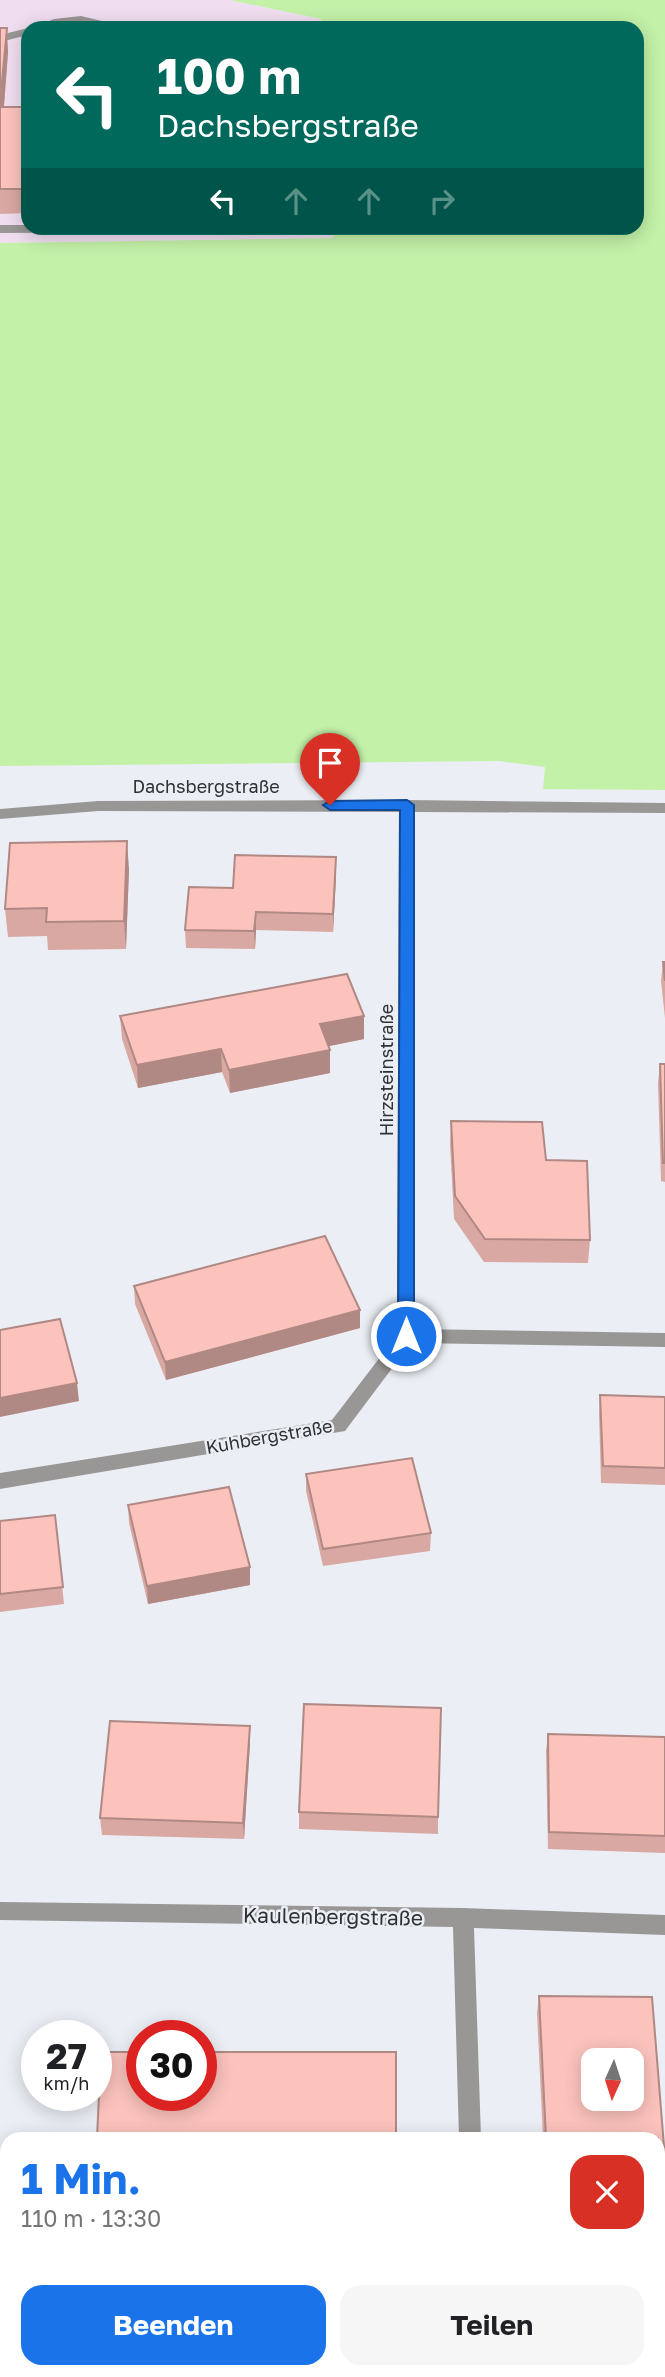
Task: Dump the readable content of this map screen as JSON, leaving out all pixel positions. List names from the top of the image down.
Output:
{
  "streets": {
    "street": [
      "Dachsbergstraße",
      "Hirzsteinstraße",
      "Kuhbergstraße",
      "Kaulenbergstraße"
    ]
  },
  "crossings": [
    ["Dachsbergstraße", "Hirzsteinstraße"],
    ["Hirzsteinstraße", "Kuhbergstraße"]
  ],
  "north": "bottom",
  "page": {
    "turn": ["100 m", "Dachsbergstraße"],
    "speed": "27 km/h",
    "limit": "30",
    "heading": ["1 Min.", "110 m · 13:30"],
    "buttons": ["Beenden", "Teilen"]
  }
}
